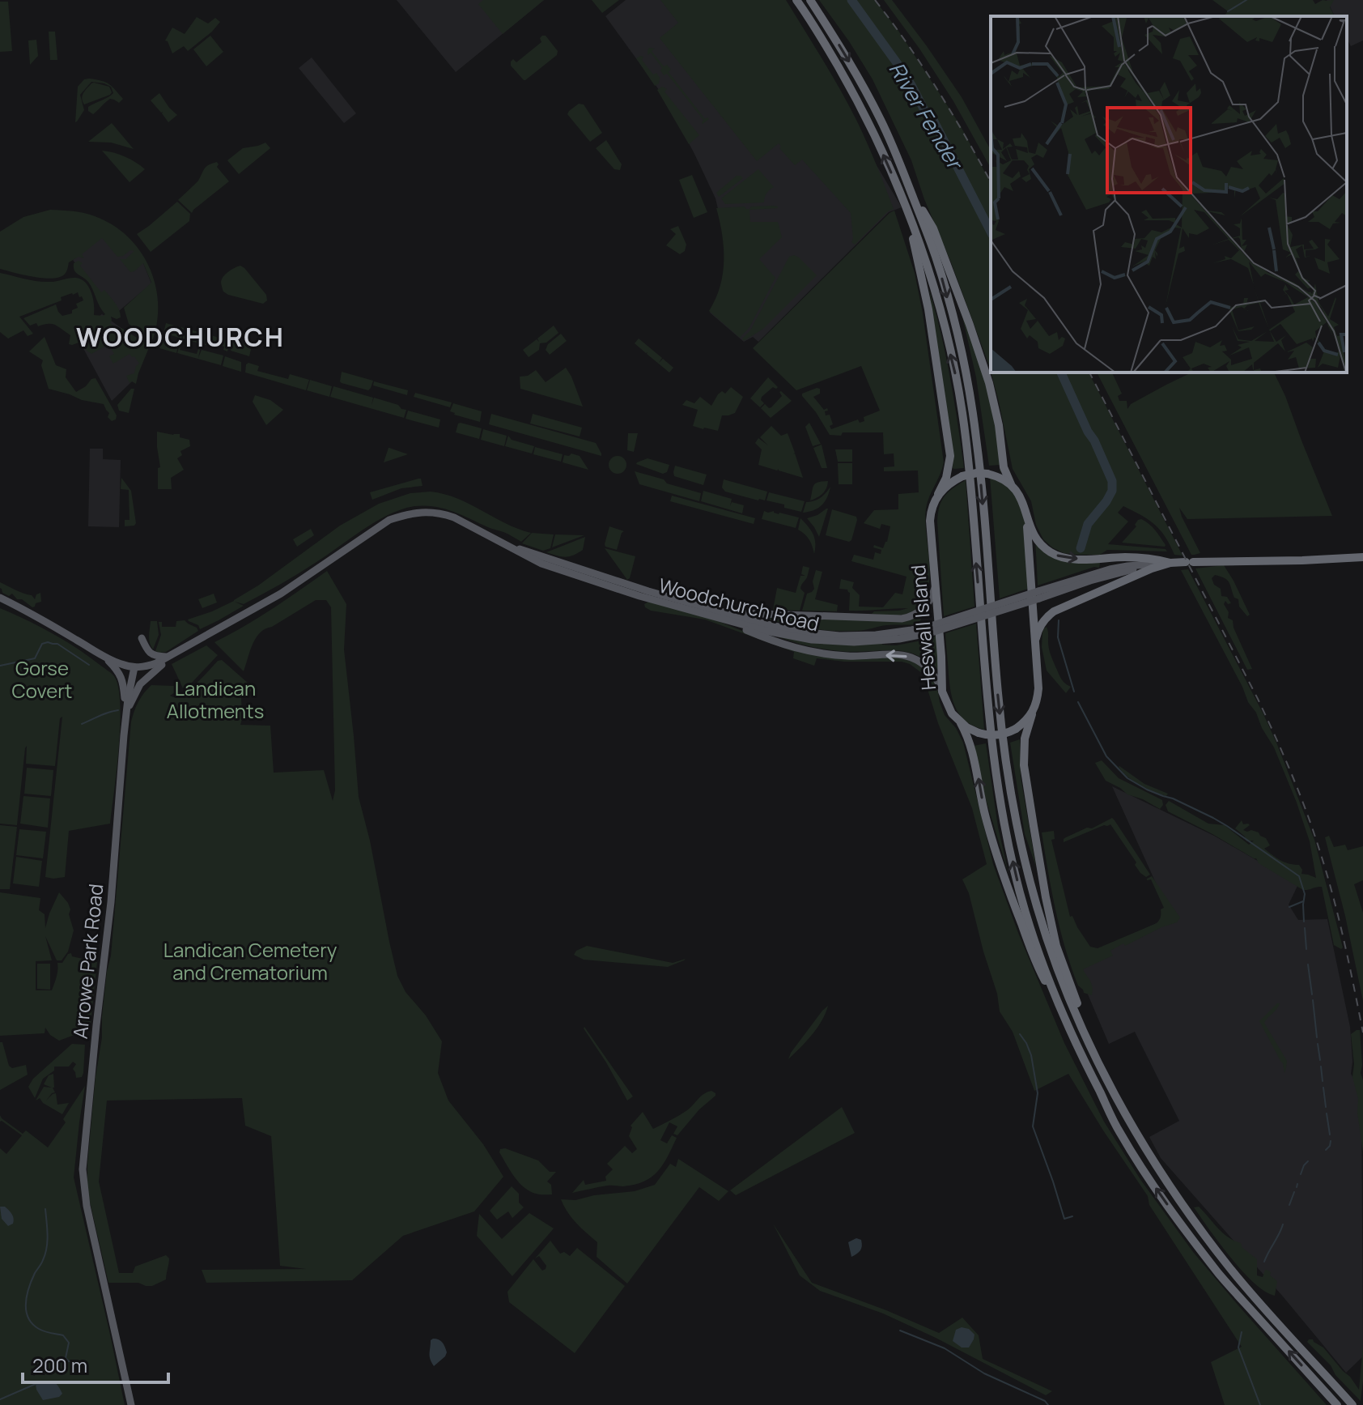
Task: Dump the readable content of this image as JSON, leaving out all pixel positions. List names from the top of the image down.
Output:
{
  "streets": {
    "highway": ["Woodchurch Road", "Heswall Island"],
    "main road": ["Arrowe Park Road"]
  },
  "crossings": [
    ["Woodchurch Road", "Arrowe Park Road"]
  ],
  "districts": ["WOODCHURCH"],
  "water": ["River Fender"],
  "parks": ["Gorse Covert", "Landican Allotments", "Landican Cemetery and Crematorium"],
  "scale_bar": "200 m"
}
